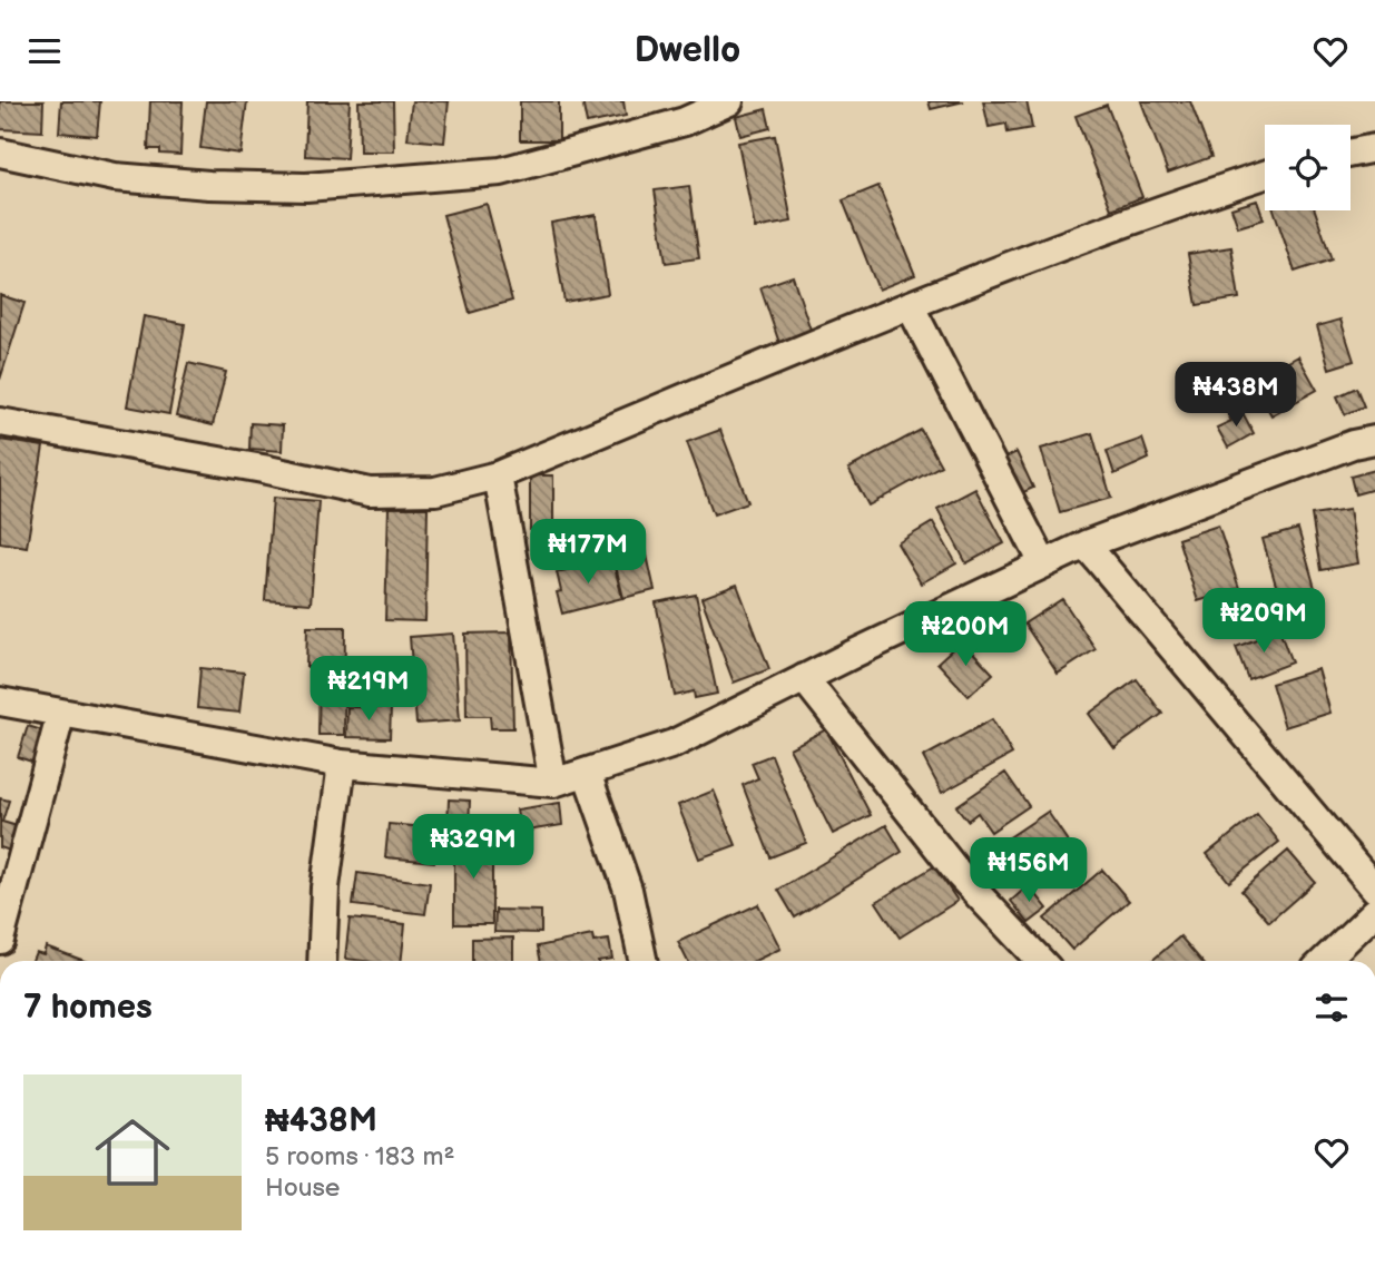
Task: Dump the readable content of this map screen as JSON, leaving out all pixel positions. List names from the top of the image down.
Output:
{
  "page": {
    "header": "Dwello",
    "price": [
      "₦438M",
      "₦177M",
      "₦209M",
      "₦200M",
      "₦219M",
      "₦329M",
      "₦156M"
    ],
    "heading": "7 homes",
    "list": [
      {
        "name": "₦438M",
        "note": "5 rooms · 183 m² · House"
      }
    ]
  }
}
